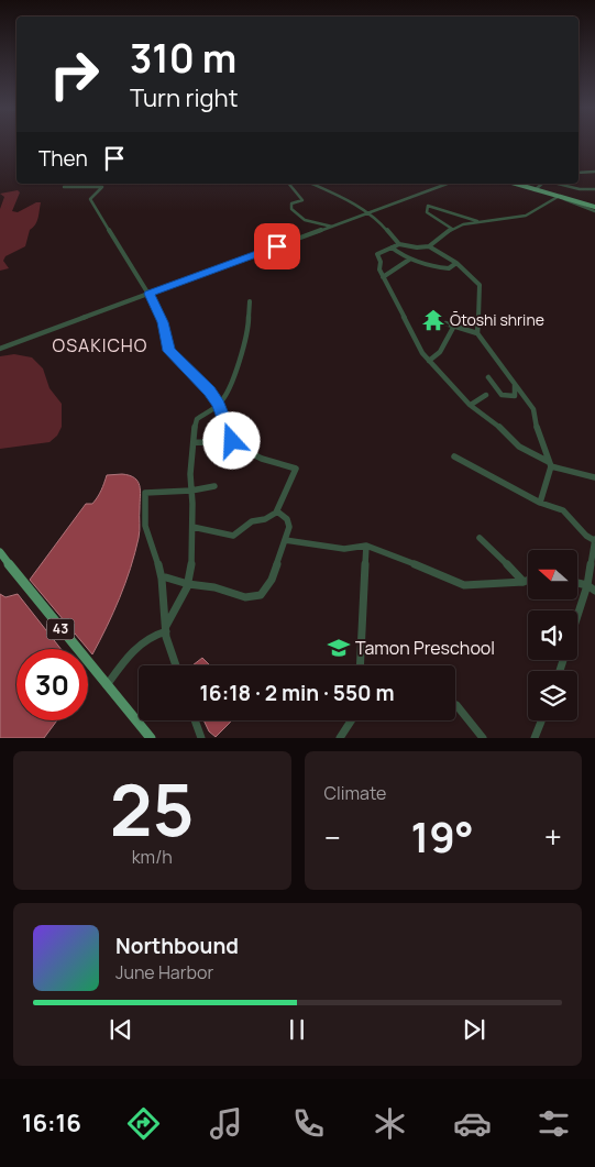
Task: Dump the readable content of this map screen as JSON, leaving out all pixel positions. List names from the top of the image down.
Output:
{
  "streets": {
    "main road": ["43"]
  },
  "districts": ["OSAKICHO"],
  "places": {
    "temple": ["Ōtoshi shrine"],
    "school or university": ["Tamon Preschool"]
  },
  "north": "left",
  "page": {
    "turn": ["310 m", "Turn right"],
    "then": "Then",
    "limit": "30",
    "trip": "16:18 · 2 min · 550 m",
    "tile": [
      ["25", "km/h"],
      "Climate"
    ],
    "heat": ["−", "19°", "+"],
    "song": ["Northbound", "June Harbor"],
    "tabs": "16:16"
  }
}
